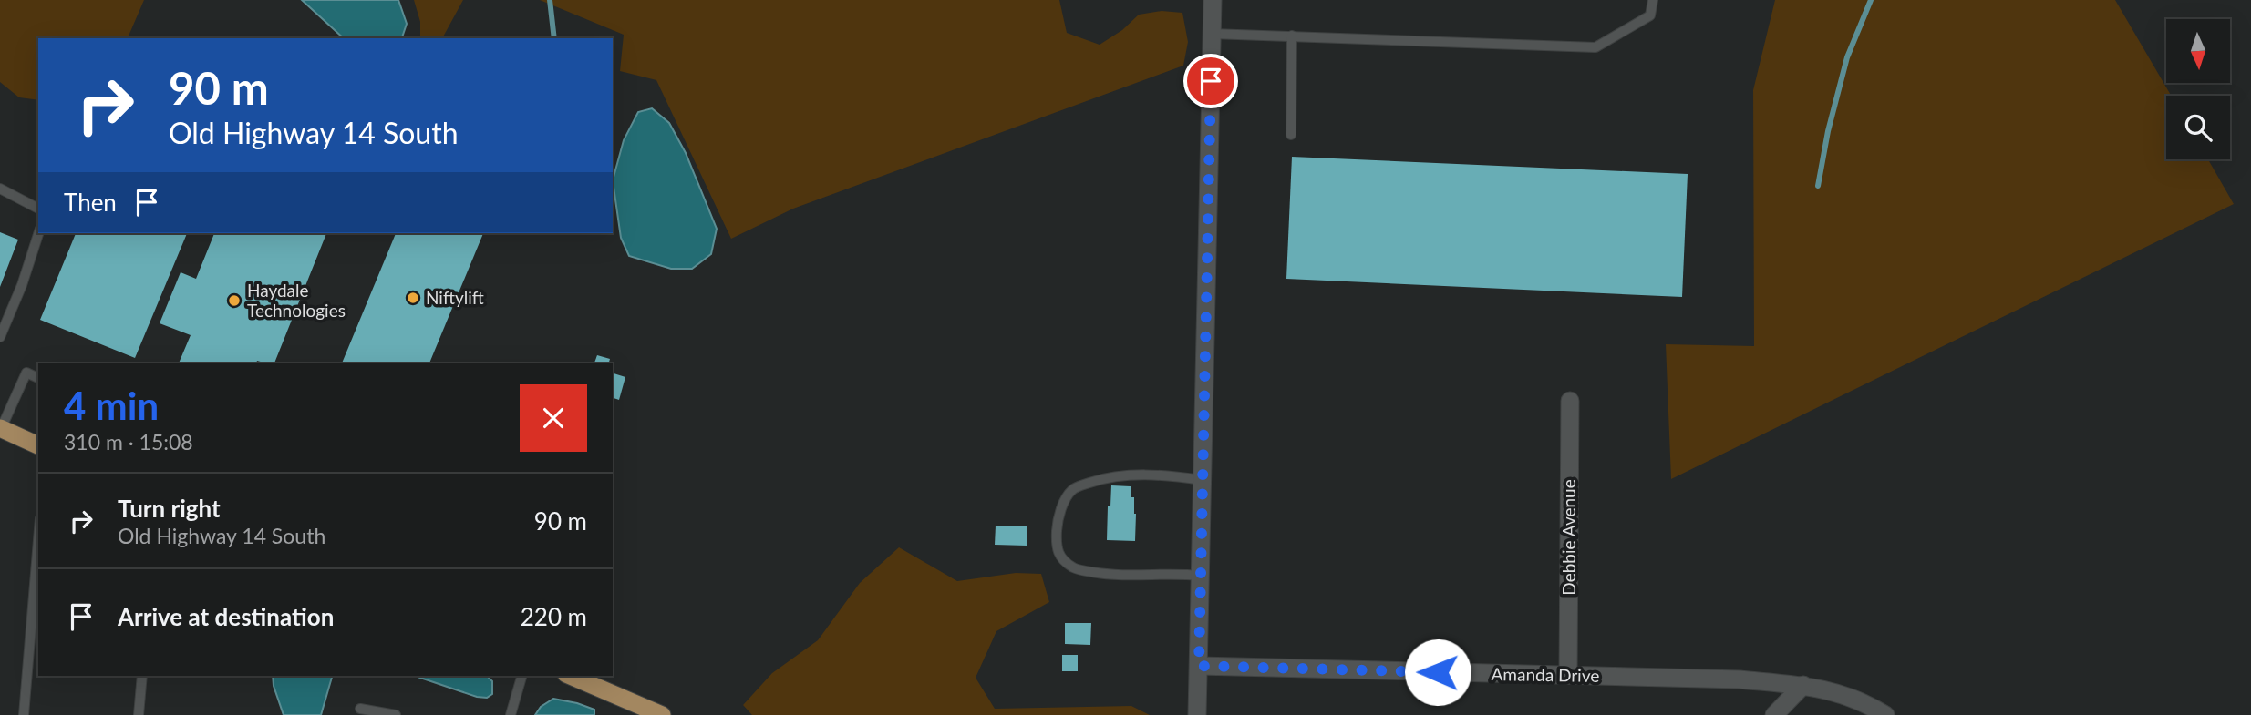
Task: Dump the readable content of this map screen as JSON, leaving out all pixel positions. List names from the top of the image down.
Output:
{
  "streets": {
    "street": ["Debbie Avenue", "Amanda Drive"]
  },
  "crossings": [
    ["Debbie Avenue", "Amanda Drive"]
  ],
  "places": ["Niftylift", "Haydale Technologies"],
  "north": "bottom",
  "page": {
    "turn": ["90 m", "Old Highway 14 South"],
    "then": "Then",
    "heading": ["4 min", "310 m · 15:08"],
    "list": [
      {
        "name": "Turn right",
        "note": "Old Highway 14 South",
        "value": "90 m"
      },
      {
        "name": "Arrive at destination",
        "value": "220 m"
      }
    ]
  }
}
